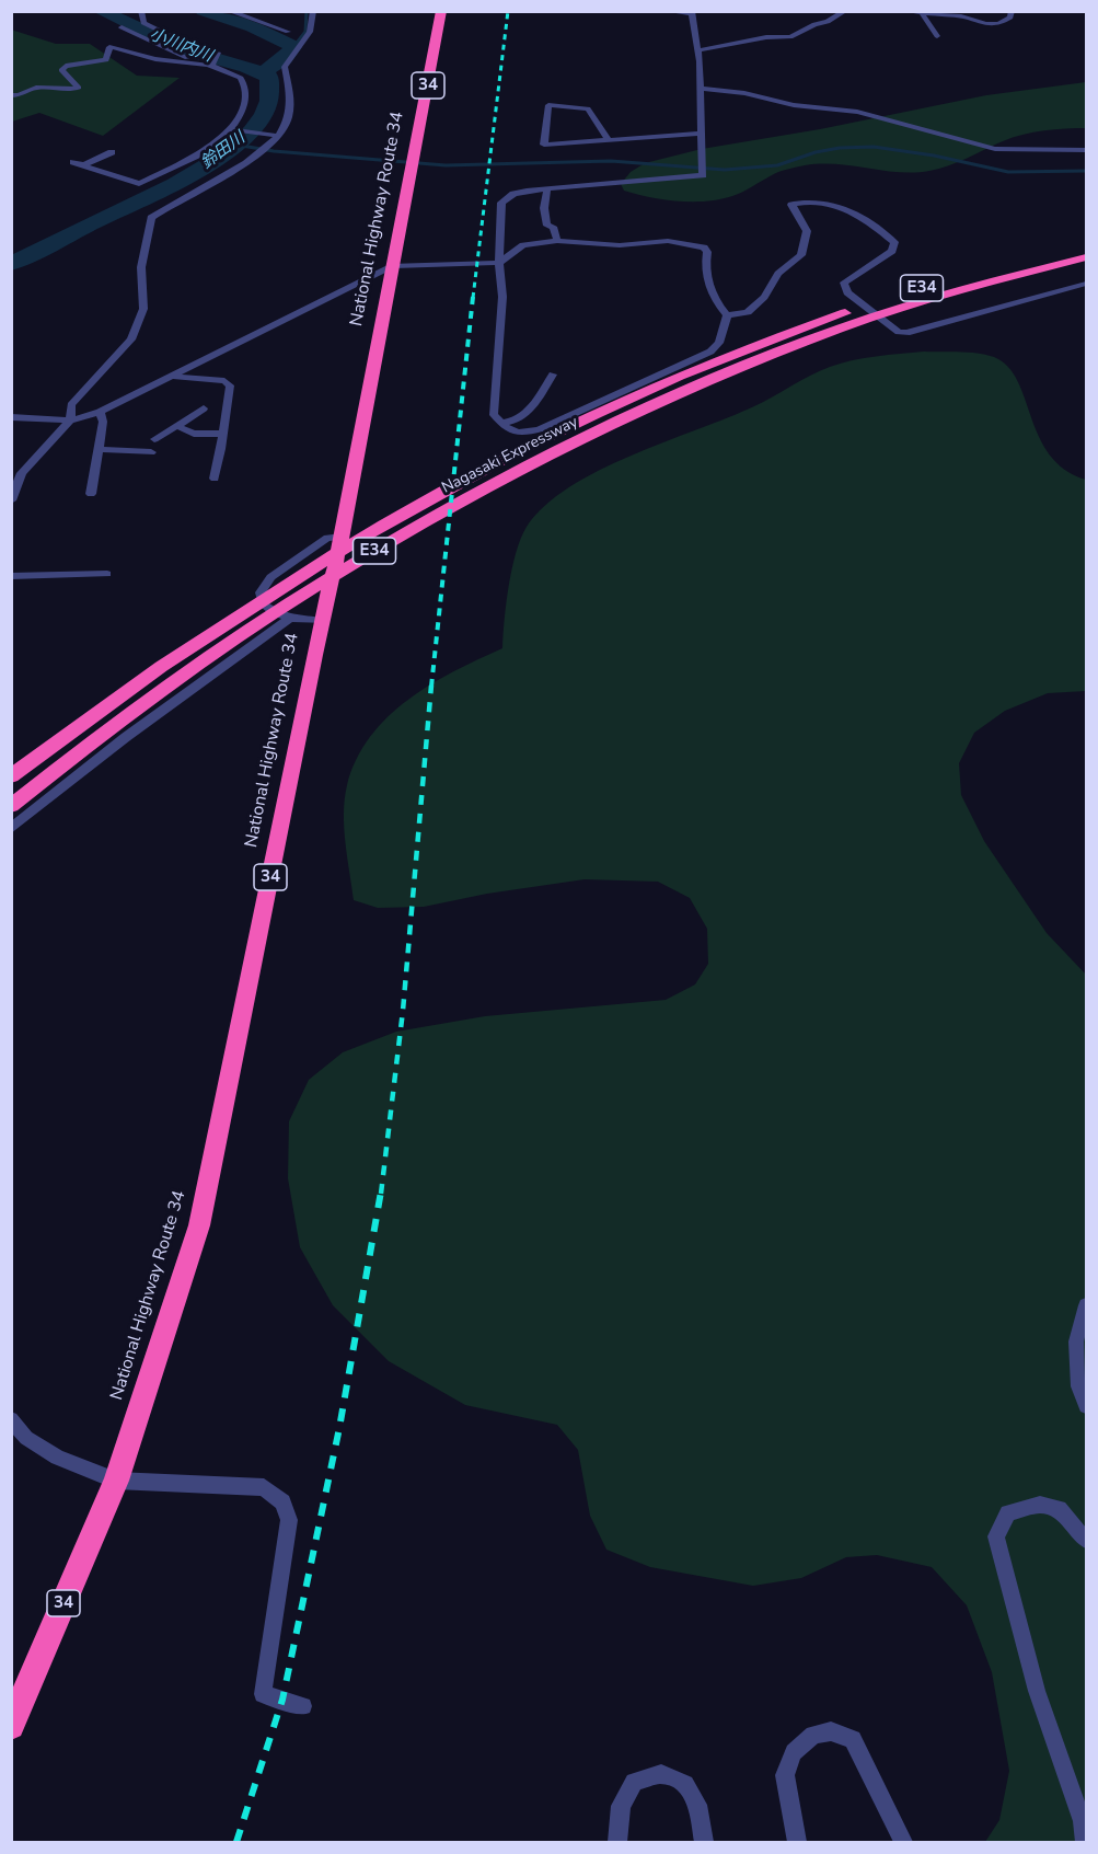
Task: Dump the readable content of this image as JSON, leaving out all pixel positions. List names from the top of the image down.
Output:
{
  "streets": {
    "highway": [
      "34",
      "National Highway Route 34",
      "E34",
      "Nagasaki Expressway"
    ]
  },
  "water": ["小川内川", "鈴田川"]
}
